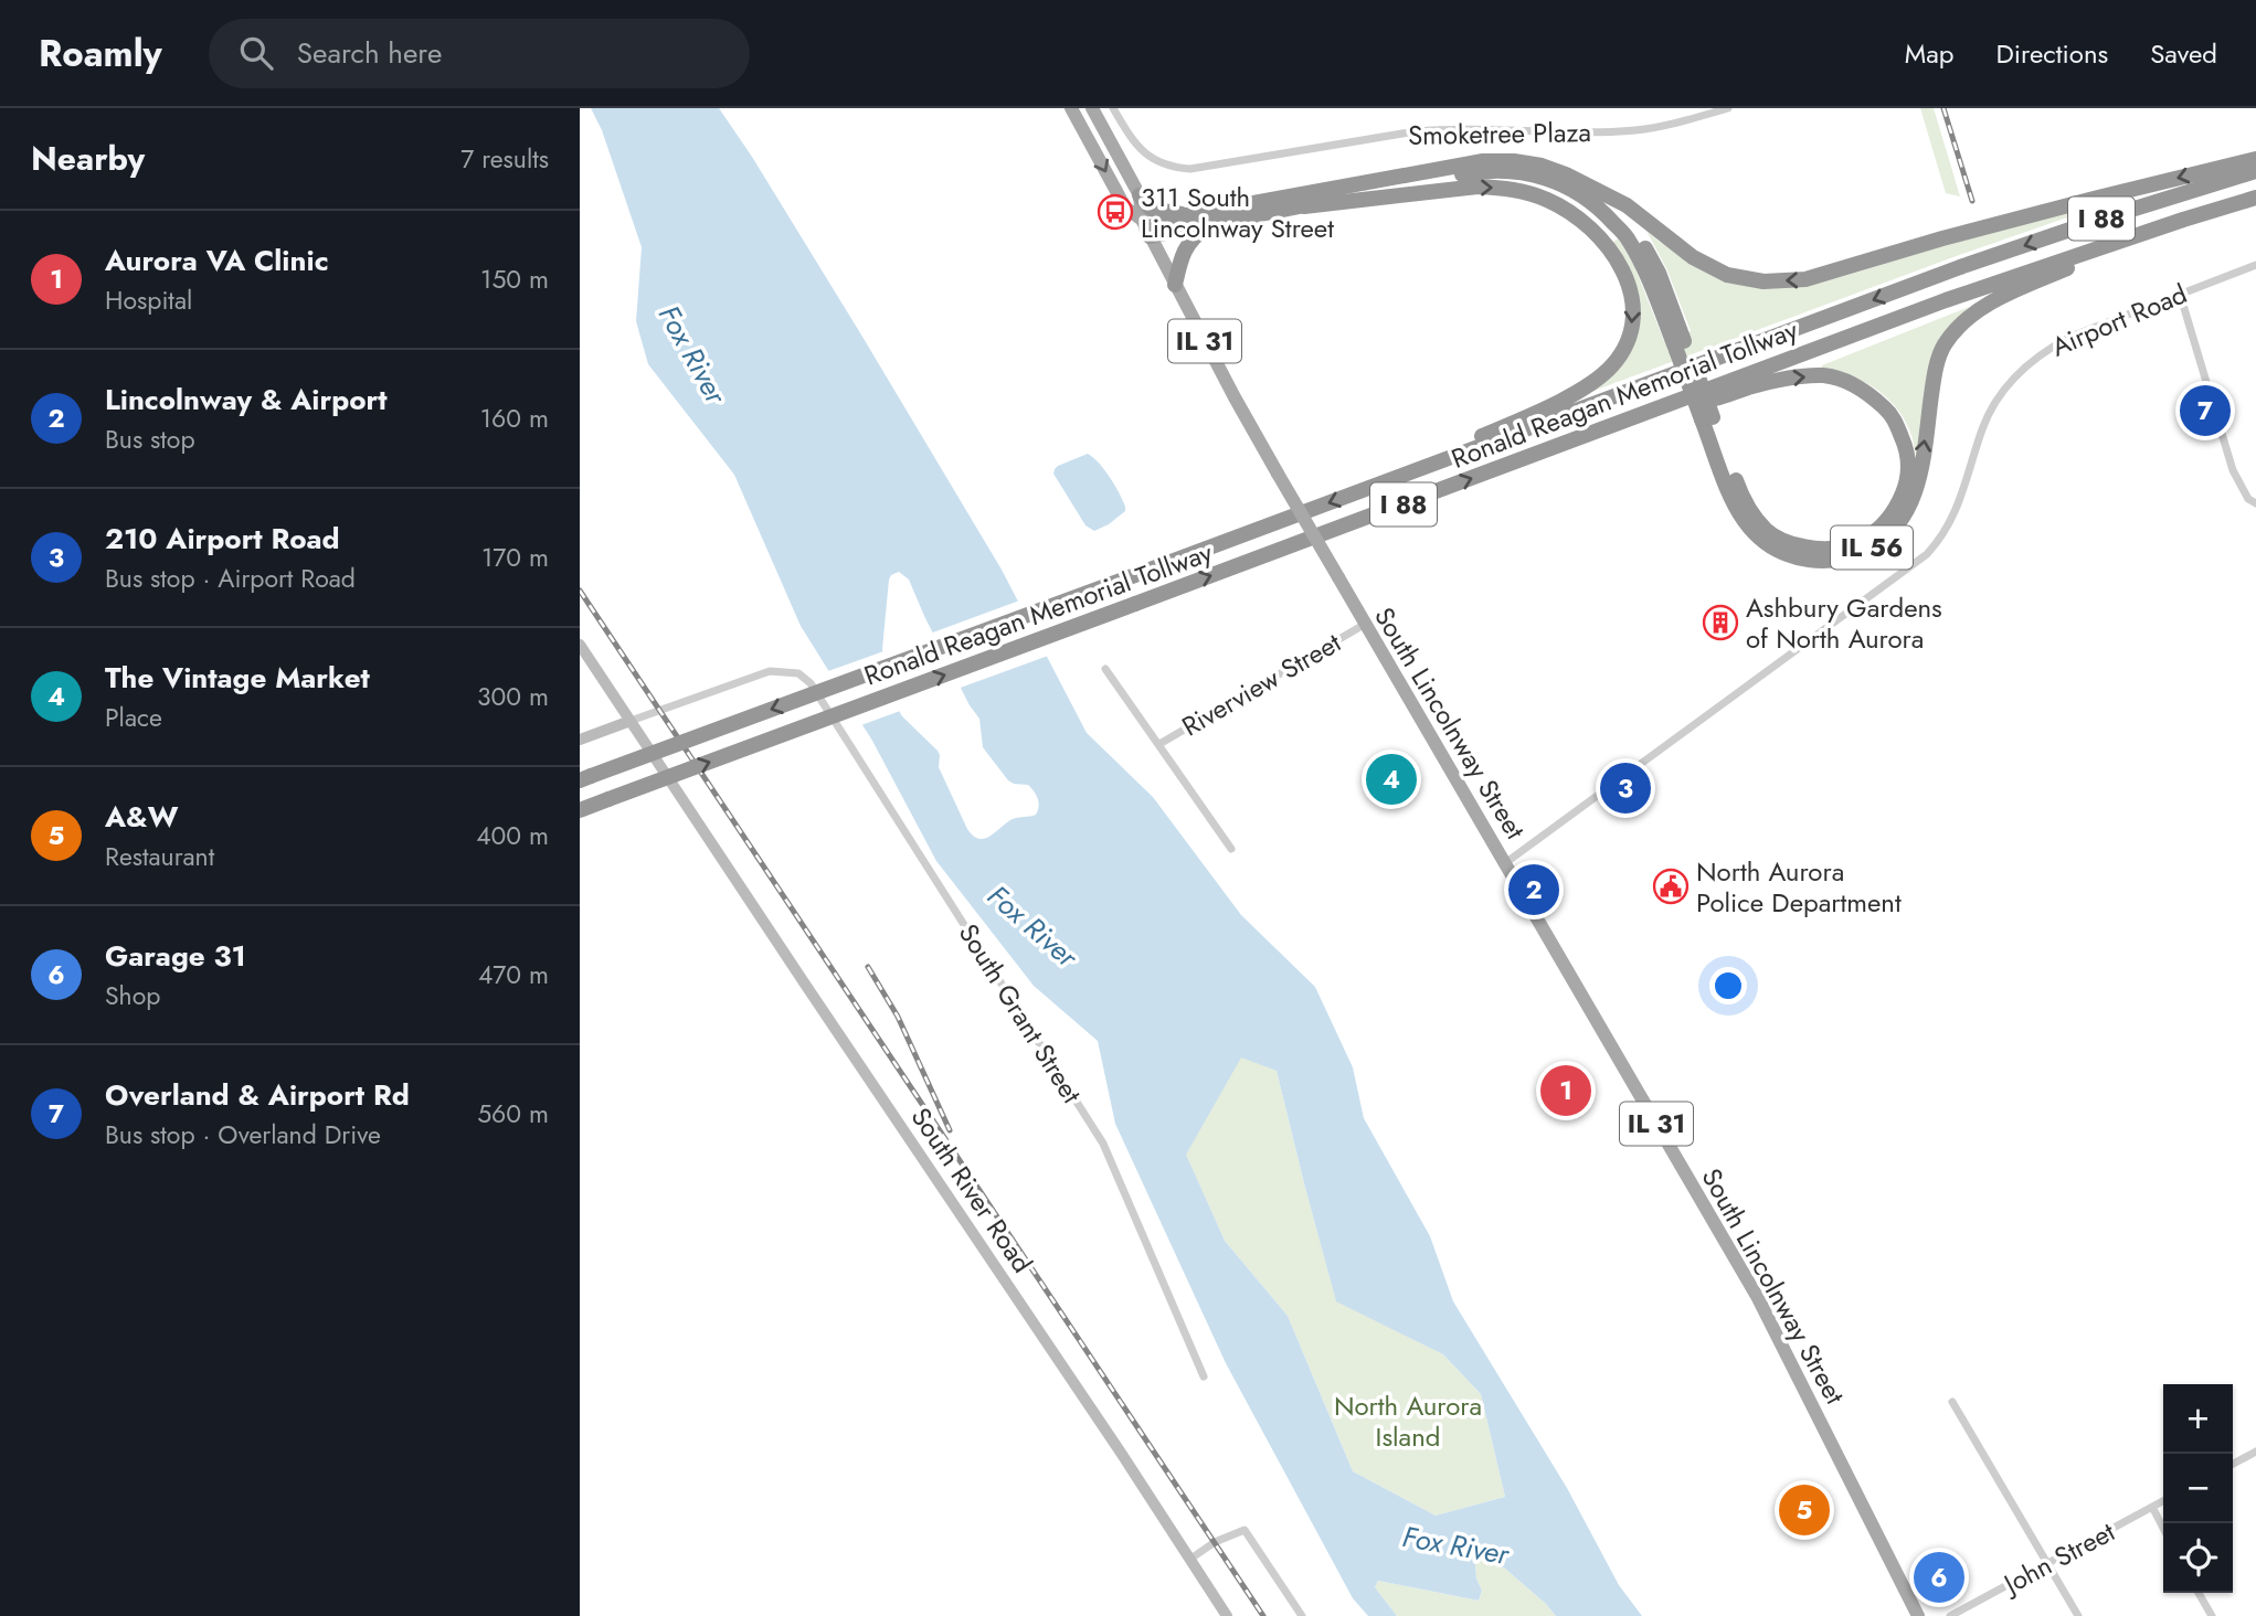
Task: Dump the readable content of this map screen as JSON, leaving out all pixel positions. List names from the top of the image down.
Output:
{
  "streets": {
    "highway": ["I 88", "Ronald Reagan Memorial Tollway", "IL 56"],
    "main road": ["IL 31", "South Lincolnway Street", "South River Road"],
    "street": [
      "Smoketree Plaza",
      "Airport Road",
      "Riverview Street",
      "South Grant Street",
      "John Street"
    ]
  },
  "crossings": [
    ["Airport Road", "South Lincolnway Street"],
    ["Ronald Reagan Memorial Tollway", "IL 56"],
    ["Riverview Street", "South Lincolnway Street"],
    ["South Grant Street", "South River Road"]
  ],
  "water": ["Fox River"],
  "parks": ["North Aurora Island"],
  "places": {
    "bus stop": ["311 South Lincolnway Street"],
    "building": ["Ashbury Gardens of North Aurora"],
    "public building": ["North Aurora Police Department"]
  },
  "page": {
    "header": "Roamly",
    "search": "Search here",
    "nav": ["Map", "Directions", "Saved"],
    "heading": ["Nearby", "7 results"],
    "list": [
      {
        "mark": "1",
        "name": "Aurora VA Clinic",
        "note": "Hospital",
        "value": "150 m"
      },
      {
        "mark": "2",
        "name": "Lincolnway & Airport",
        "note": "Bus stop",
        "value": "160 m"
      },
      {
        "mark": "3",
        "name": "210 Airport Road",
        "note": "Bus stop · Airport Road",
        "value": "170 m"
      },
      {
        "mark": "4",
        "name": "The Vintage Market",
        "note": "Place",
        "value": "300 m"
      },
      {
        "mark": "5",
        "name": "A&W",
        "note": "Restaurant",
        "value": "400 m"
      },
      {
        "mark": "6",
        "name": "Garage 31",
        "note": "Shop",
        "value": "470 m"
      },
      {
        "mark": "7",
        "name": "Overland & Airport Rd",
        "note": "Bus stop · Overland Drive",
        "value": "560 m"
      }
    ],
    "pins": [
      "7",
      "4",
      "3",
      "2",
      "1",
      "5",
      "6"
    ],
    "map_buttons": ["+", "−"]
  }
}
